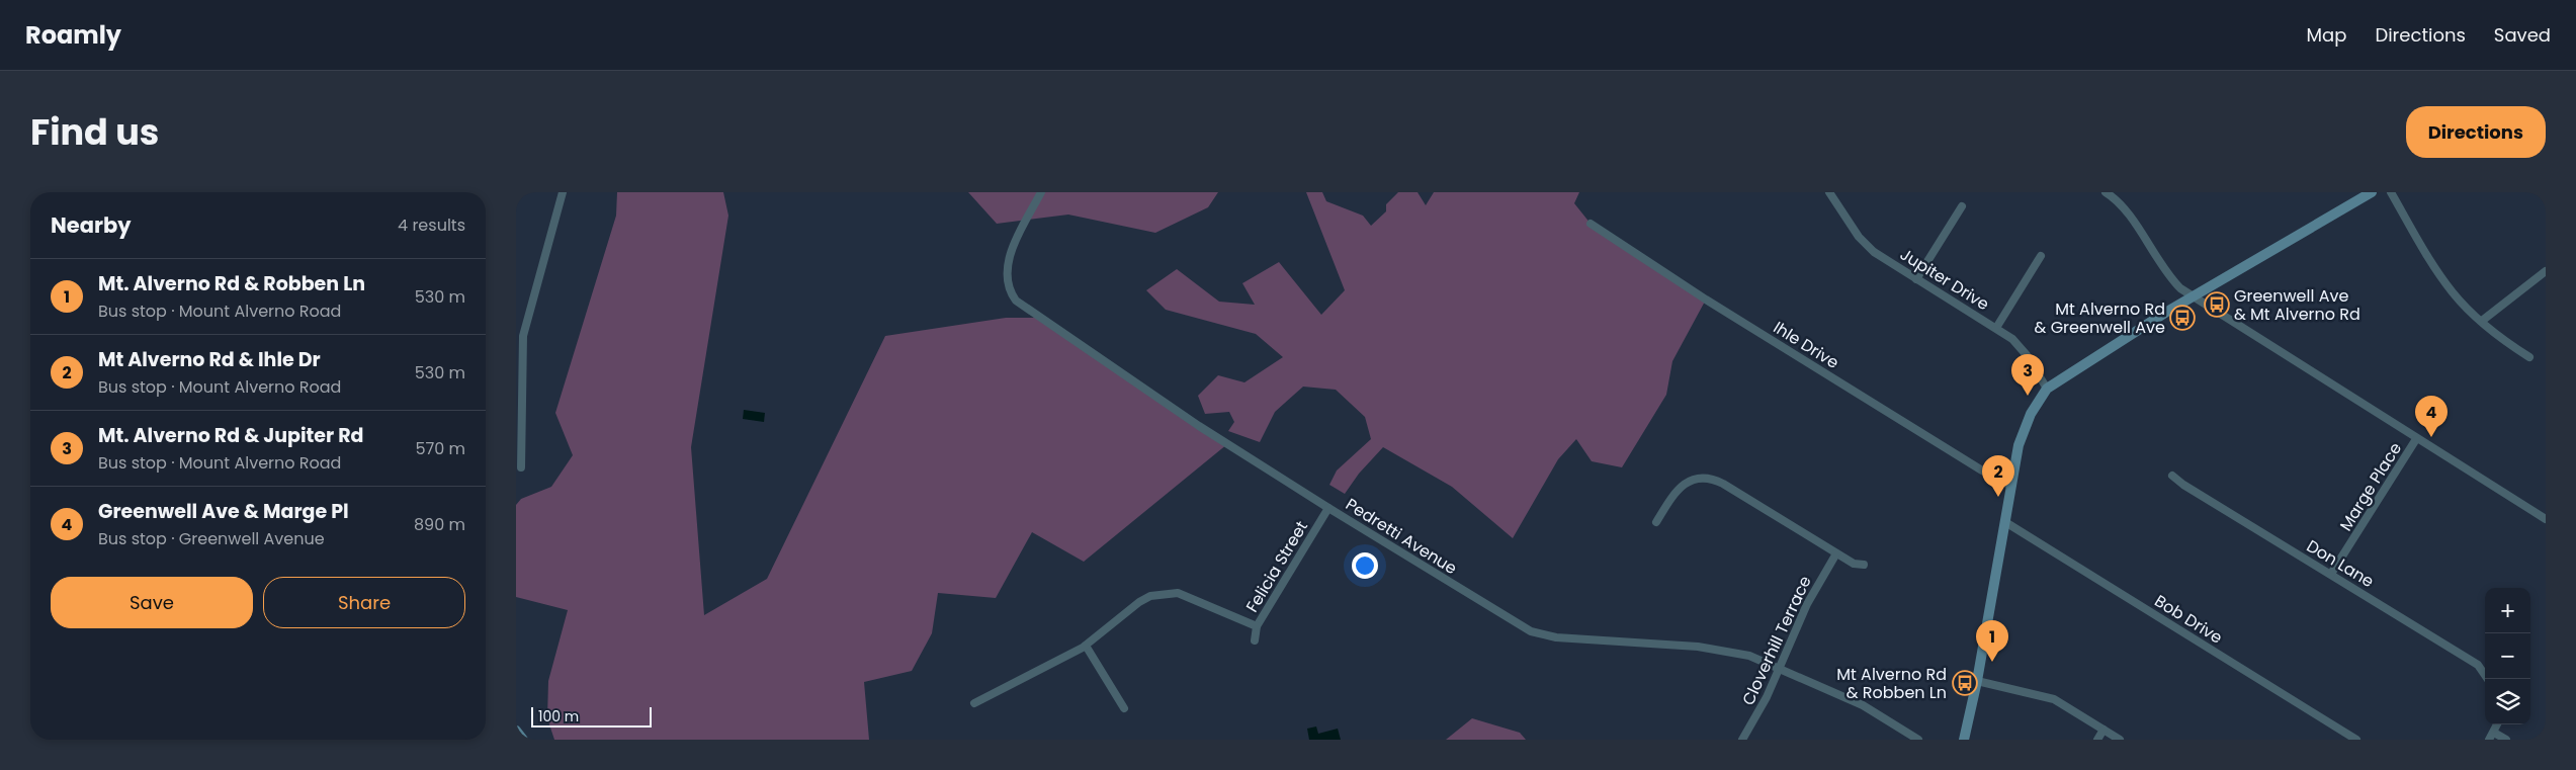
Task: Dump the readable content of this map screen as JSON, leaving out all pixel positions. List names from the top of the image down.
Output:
{
  "streets": {
    "street": [
      "Jupiter Drive",
      "Ihle Drive",
      "Marge Place",
      "Pedretti Avenue",
      "Don Lane",
      "Felicia Street",
      "Bob Drive",
      "Cloverhill Terrace"
    ]
  },
  "crossings": [
    ["Marge Place", "Don Lane"],
    ["Pedretti Avenue", "Felicia Street"],
    ["Pedretti Avenue", "Cloverhill Terrace"]
  ],
  "places": {
    "bus stop": ["Greenwell Ave & Mt Alverno Rd", "Mt Alverno Rd & Greenwell Ave", "Mt Alverno Rd & Robben Ln"]
  },
  "scale_bar": "100 m",
  "page": {
    "header": "Roamly",
    "nav": ["Map", "Directions", "Saved"],
    "title": "Find us",
    "buttons": [
      "Directions",
      ["Save", "Share"]
    ],
    "heading": ["Nearby", "4 results"],
    "list": [
      {
        "mark": "1",
        "name": "Mt. Alverno Rd & Robben Ln",
        "note": "Bus stop · Mount Alverno Road",
        "value": "530 m"
      },
      {
        "mark": "2",
        "name": "Mt Alverno Rd & Ihle Dr",
        "note": "Bus stop · Mount Alverno Road",
        "value": "530 m"
      },
      {
        "mark": "3",
        "name": "Mt. Alverno Rd & Jupiter Rd",
        "note": "Bus stop · Mount Alverno Road",
        "value": "570 m"
      },
      {
        "mark": "4",
        "name": "Greenwell Ave & Marge Pl",
        "note": "Bus stop · Greenwell Avenue",
        "value": "890 m"
      }
    ],
    "pins": [
      "3",
      "4",
      "2",
      "1"
    ],
    "map_buttons": ["+", "−"],
    "scale": "100 m"
  }
}
